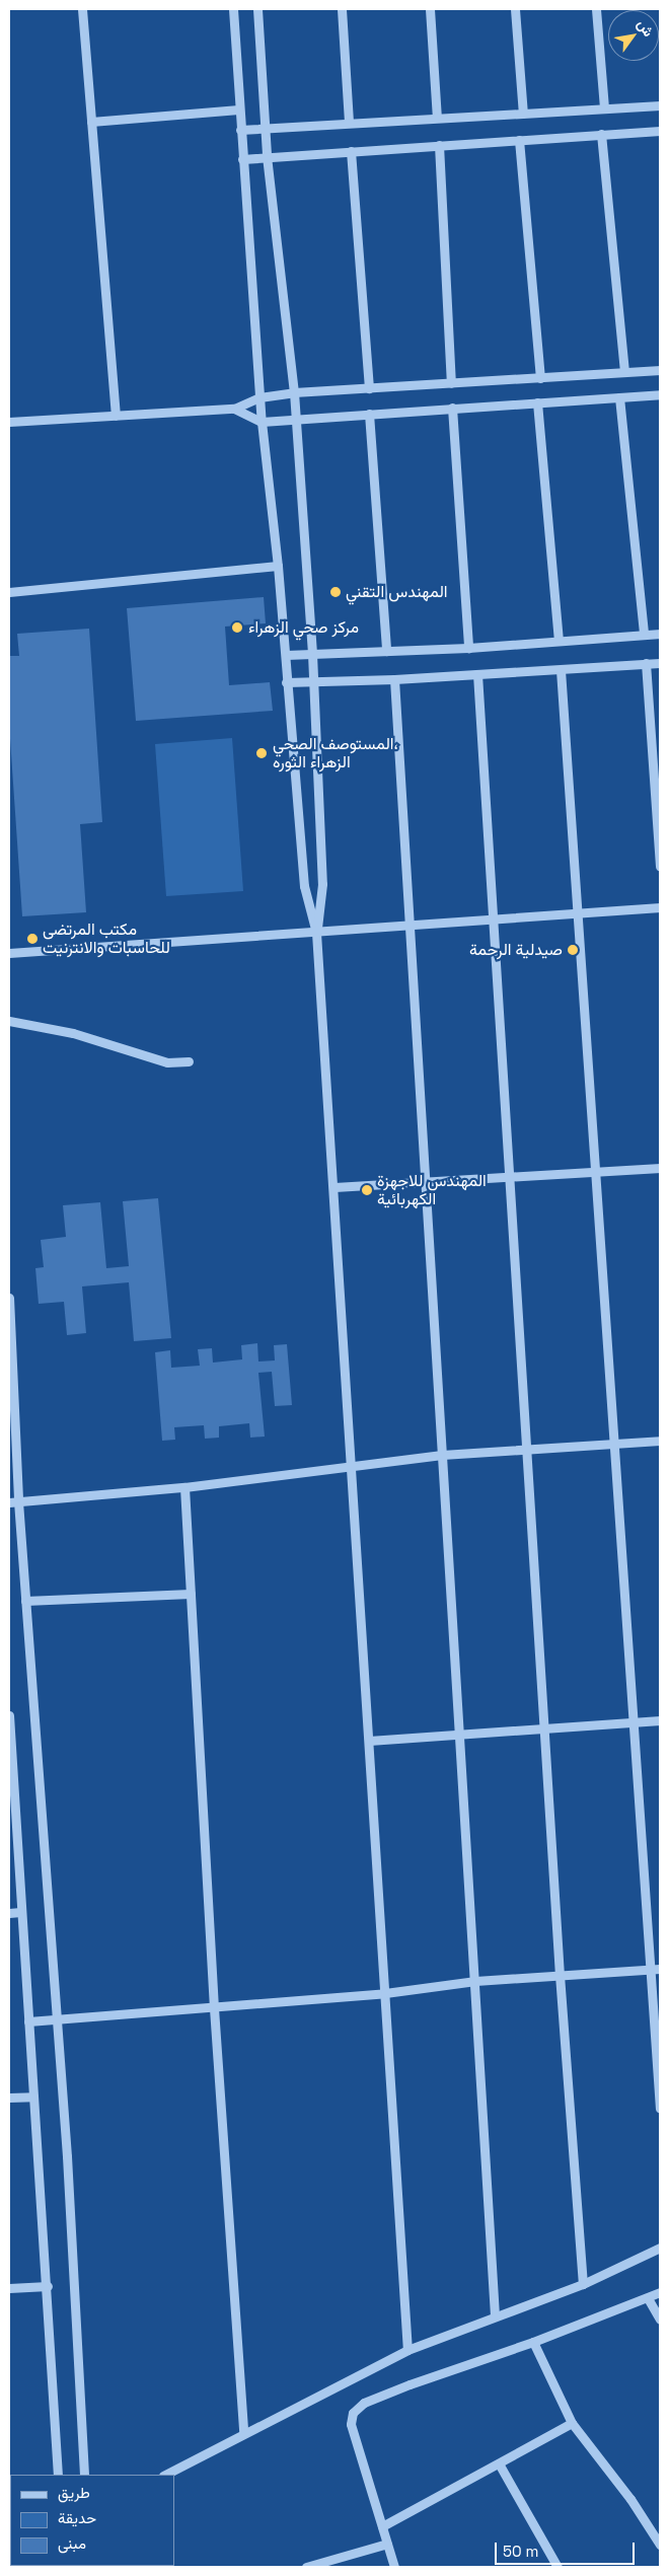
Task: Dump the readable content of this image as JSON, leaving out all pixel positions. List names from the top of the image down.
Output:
{
  "places": [
    "المهندس التقني",
    "مركز صحي الزهراء",
    "المستوصف الصحي، الزهراء الثوره",
    "مكتب المرتضى للحاسبات والانترنيت",
    "صيدلية الرحمة",
    "المهندس للاجهزة الكهربائية"
  ],
  "legend": ["طريق", "حديقة", "مبنى"],
  "scale_bar": "50 m",
  "north": "top right"
}
